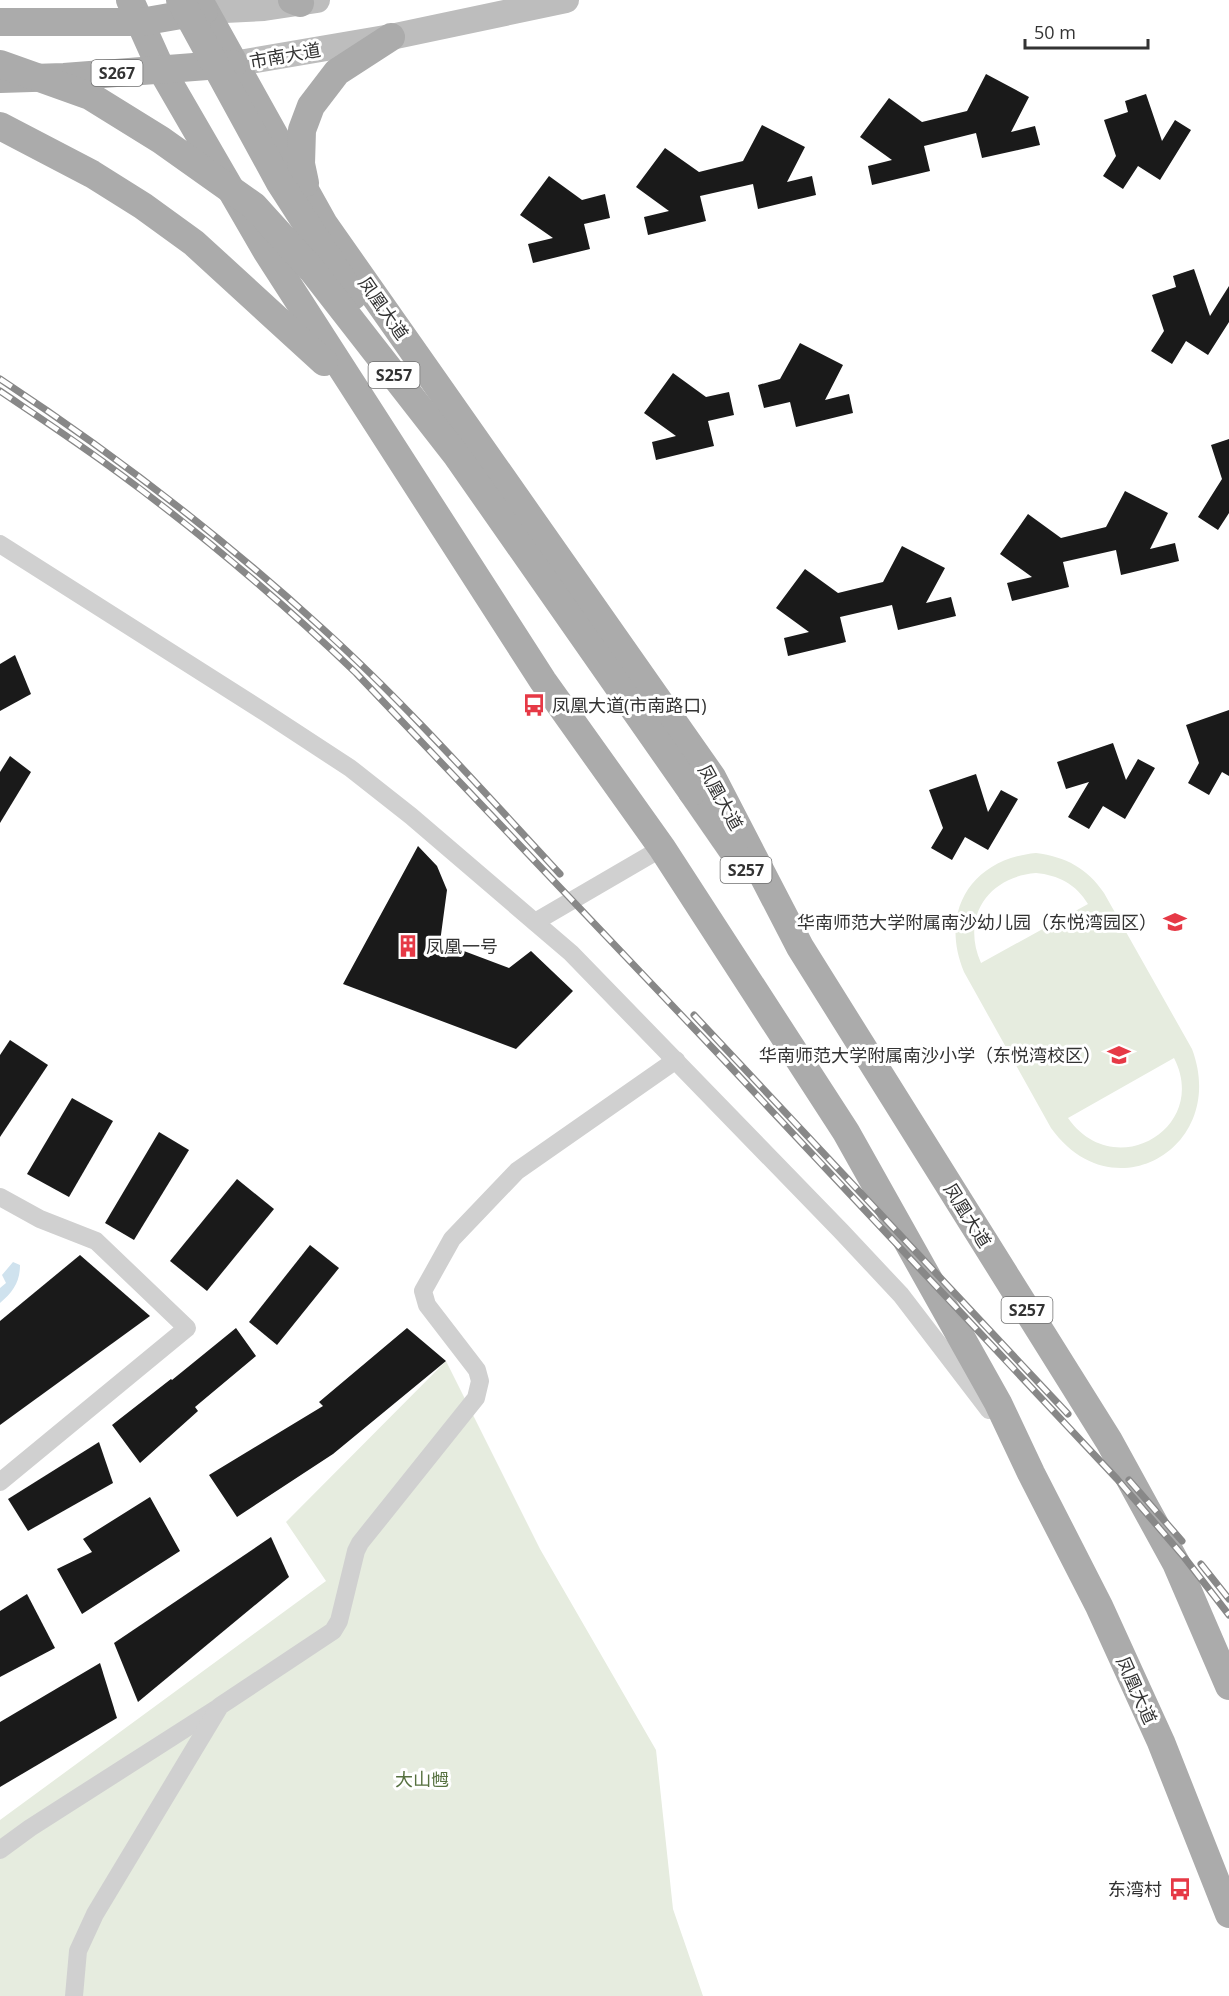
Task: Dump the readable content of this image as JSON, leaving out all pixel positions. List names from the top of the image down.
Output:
{
  "streets": {
    "main road": [
      "市南大道",
      "S267",
      "凤凰大道",
      "S257"
    ]
  },
  "crossings": [
    ["市南大道", "凤凰大道"],
    ["凤凰大道", "S257"]
  ],
  "parks": ["大山乸"],
  "places": {
    "bus stop": ["凤凰大道(市南路口)", "东湾村"],
    "school or university": ["华南师范大学附属南沙幼儿园（东悦湾园区）", "华南师范大学附属南沙小学（东悦湾校区）"],
    "building": ["凤凰一号"]
  },
  "scale_bar": "50 m"
}
